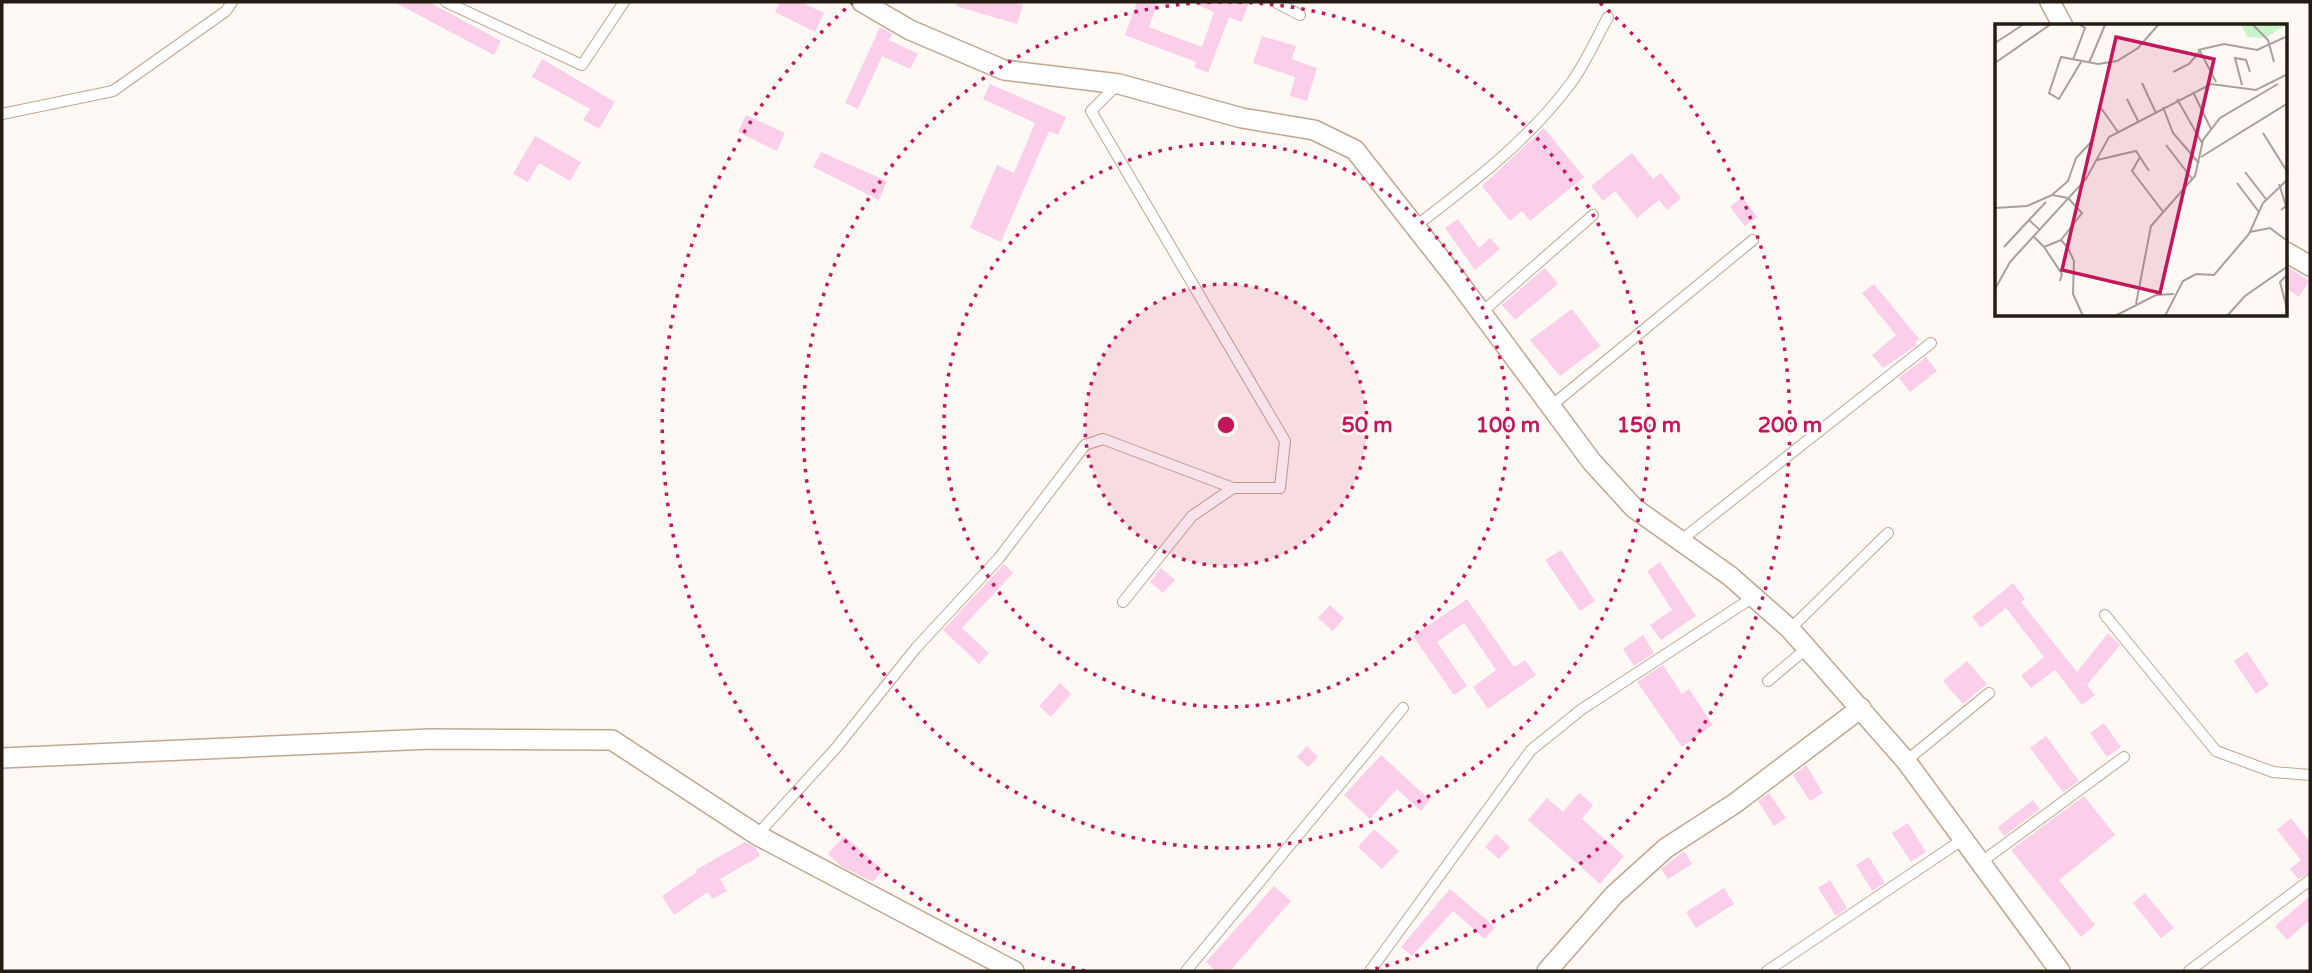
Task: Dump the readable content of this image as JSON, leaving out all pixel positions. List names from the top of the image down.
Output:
{
  "rings": [
    "50 m",
    "100 m",
    "150 m",
    "200 m"
  ]
}
